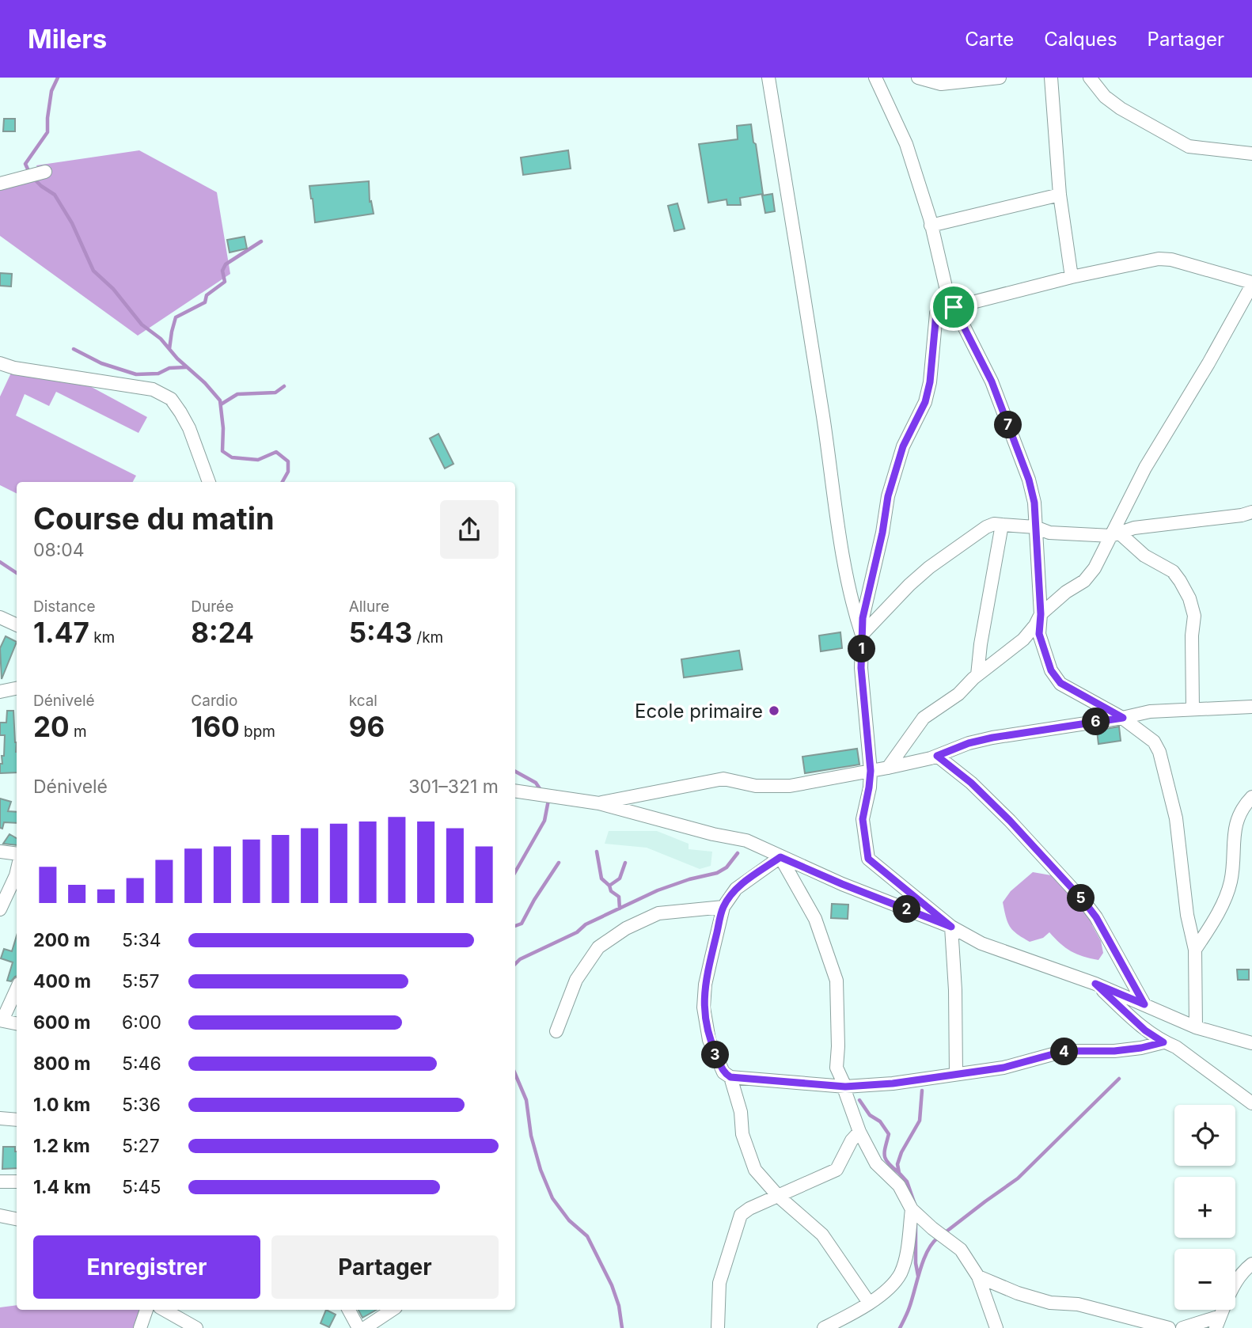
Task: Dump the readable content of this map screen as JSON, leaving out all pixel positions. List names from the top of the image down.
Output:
{
  "places": ["Ecole primaire"],
  "page": {
    "header": "Milers",
    "nav": ["Carte", "Calques", "Partager"],
    "pins": [
      "7",
      "1",
      "6",
      "5",
      "2",
      "4",
      "3"
    ],
    "heading": ["Course du matin", "08:04"],
    "stats": [
      ["Distance", "1.47 km"],
      ["Durée", "8:24"],
      ["Allure", "5:43 /km"],
      ["Dénivelé", "20 m"],
      ["Cardio", "160 bpm"],
      ["kcal", "96"]
    ],
    "chart": ["Dénivelé", "301–321 m"],
    "list": [
      {
        "name": "200 m",
        "note": "5:34"
      },
      {
        "name": "400 m",
        "note": "5:57"
      },
      {
        "name": "600 m",
        "note": "6:00"
      },
      {
        "name": "800 m",
        "note": "5:46"
      },
      {
        "name": "1.0 km",
        "note": "5:36"
      },
      {
        "name": "1.2 km",
        "note": "5:27"
      },
      {
        "name": "1.4 km",
        "note": "5:45"
      }
    ],
    "map_buttons": ["+", "−"],
    "buttons": ["Enregistrer", "Partager"]
  }
}
